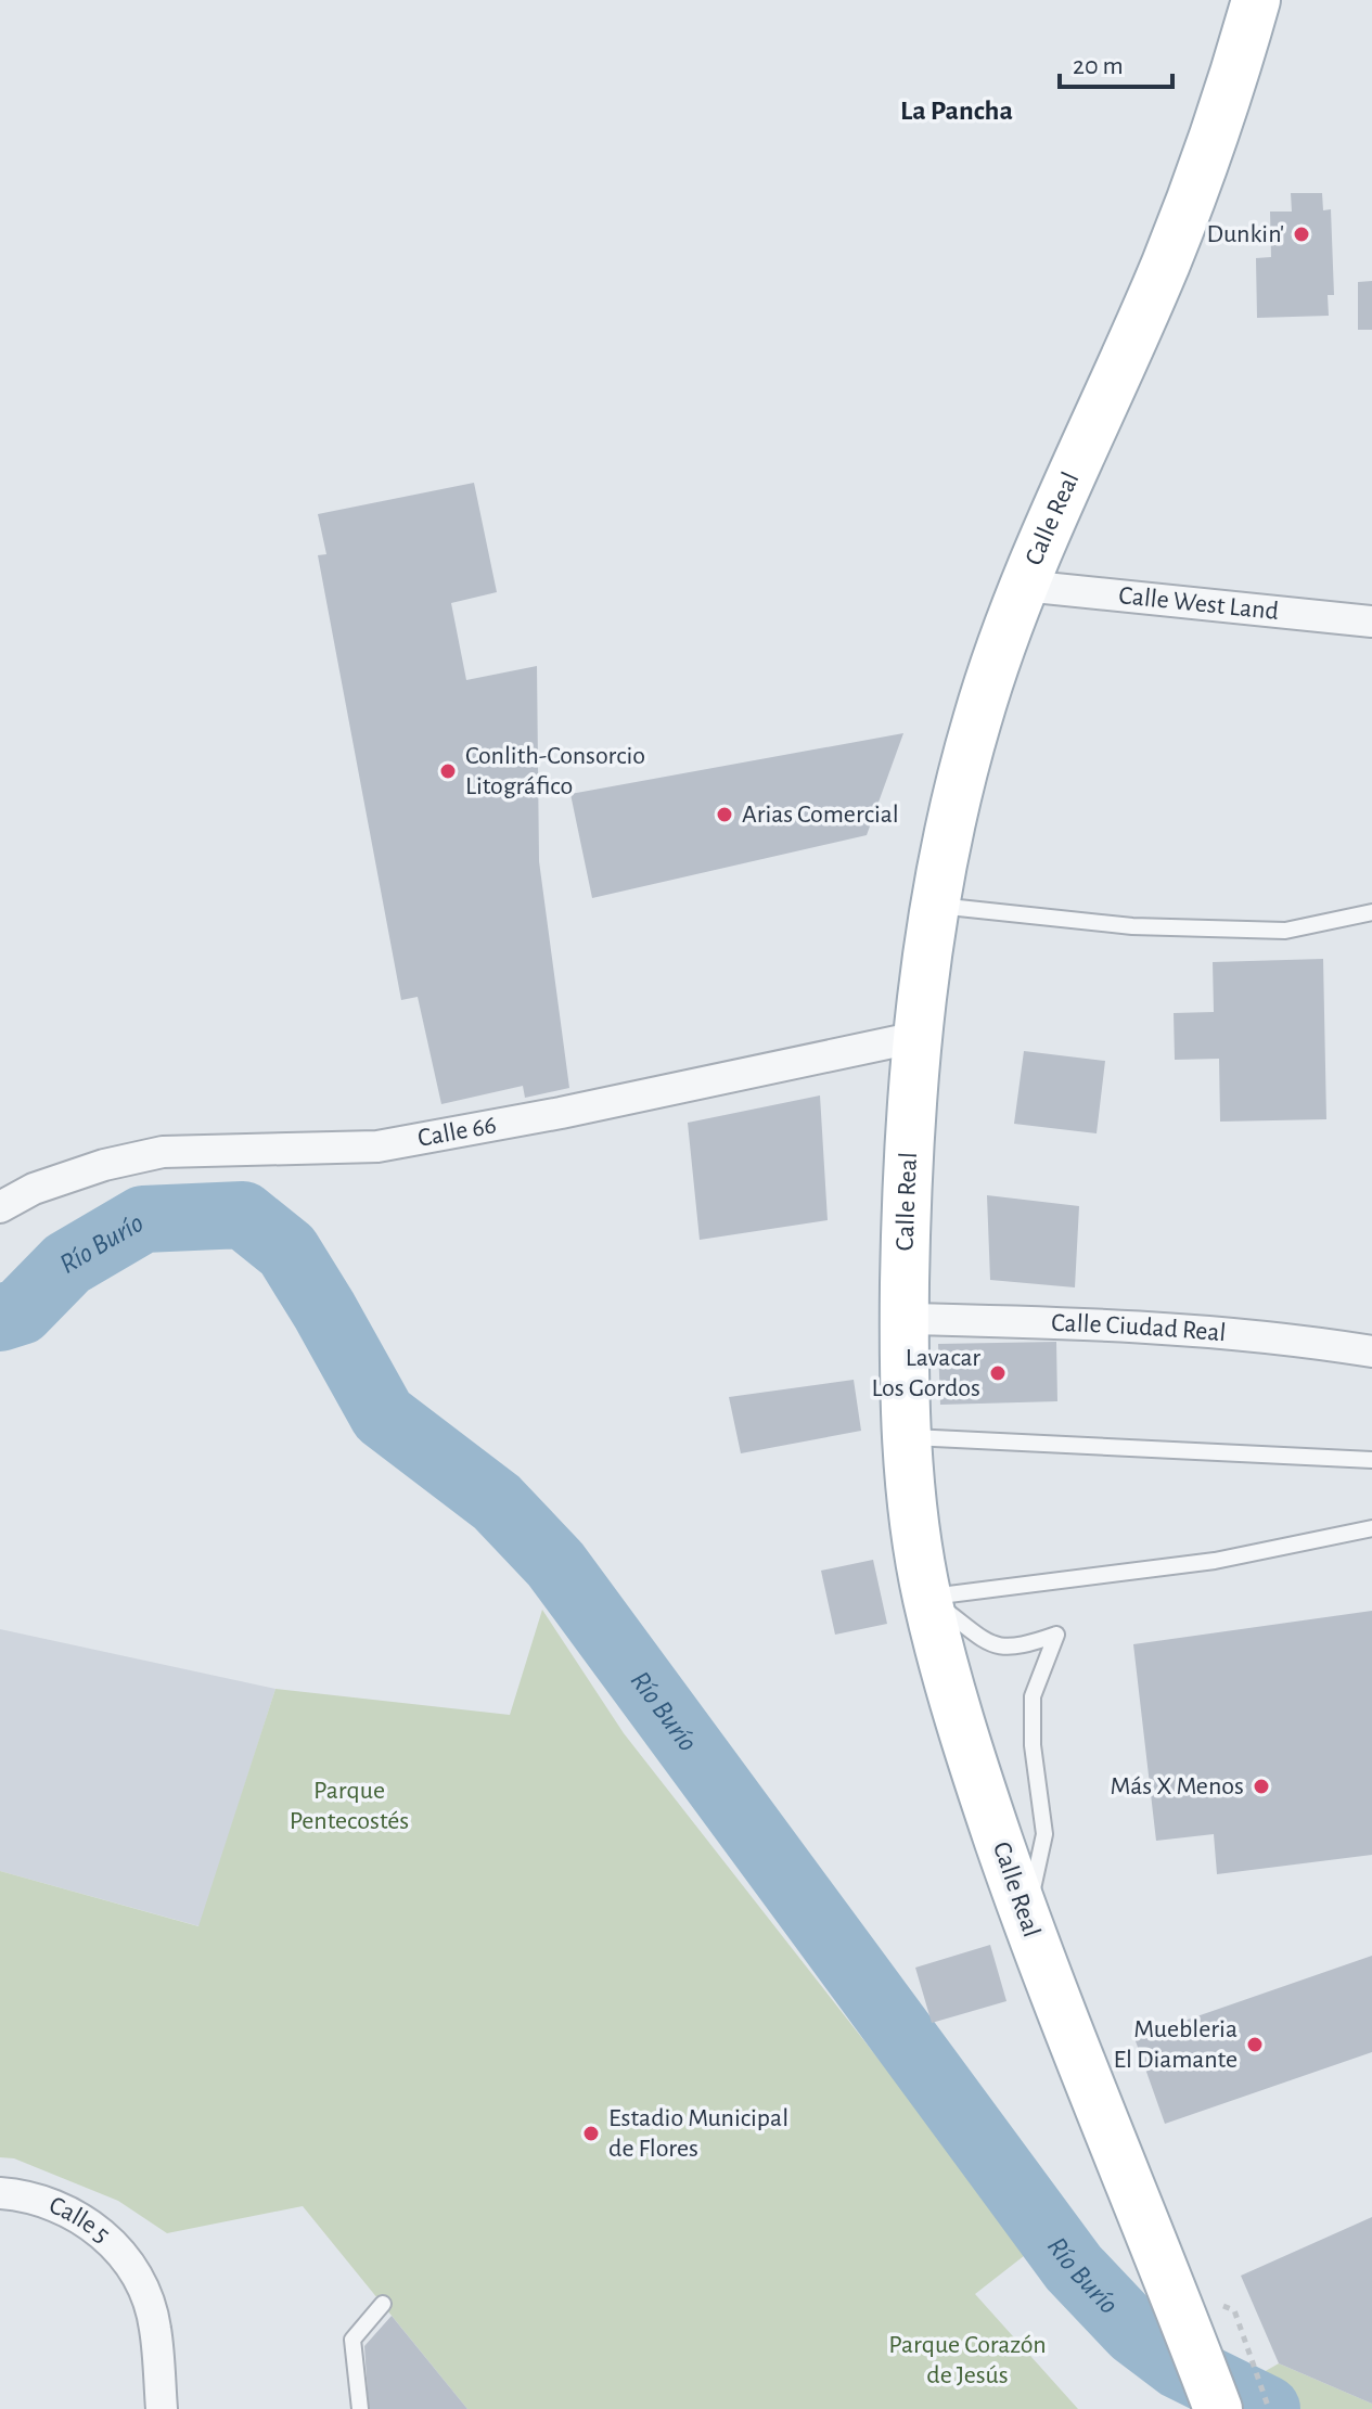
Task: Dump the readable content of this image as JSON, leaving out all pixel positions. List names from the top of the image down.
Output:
{
  "streets": {
    "main road": ["Calle Real"],
    "street": [
      "Calle West Land",
      "Calle 66",
      "Calle Ciudad Real",
      "Calle 5"
    ]
  },
  "crossings": [
    ["Calle Real", "Calle West Land"],
    ["Calle Real", "Calle 66"],
    ["Calle Real", "Calle Ciudad Real"]
  ],
  "districts": ["La Pancha"],
  "water": ["Río Burío"],
  "parks": ["Parque Pentecostés", "Parque Corazón de Jesús"],
  "places": [
    "Dunkin'",
    "Conlith-Consorcio Litográfico",
    "Arias Comercial",
    "Lavacar Los Gordos",
    "Más X Menos",
    "Muebleria El Diamante",
    "Estadio Municipal de Flores"
  ],
  "scale_bar": "20 m"
}
